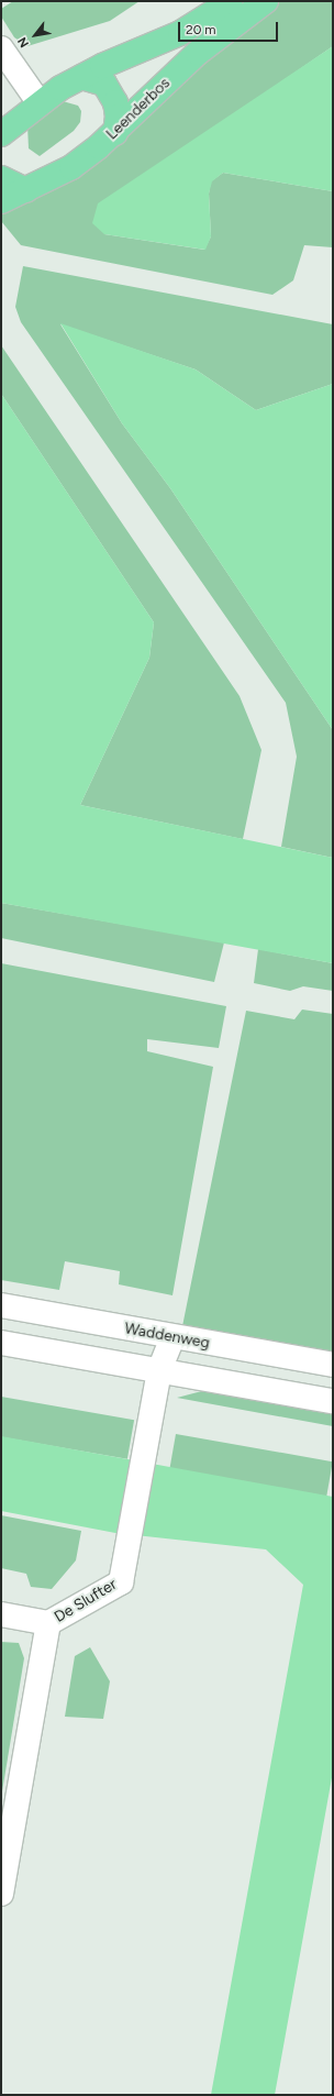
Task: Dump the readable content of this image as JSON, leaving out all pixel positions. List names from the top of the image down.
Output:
{
  "streets": {
    "main road": ["Leenderbos"],
    "street": ["Waddenweg", "De Slufter"]
  },
  "crossings": [
    ["Waddenweg", "De Slufter"]
  ],
  "scale_bar": "20 m",
  "north": "bottom left"
}
